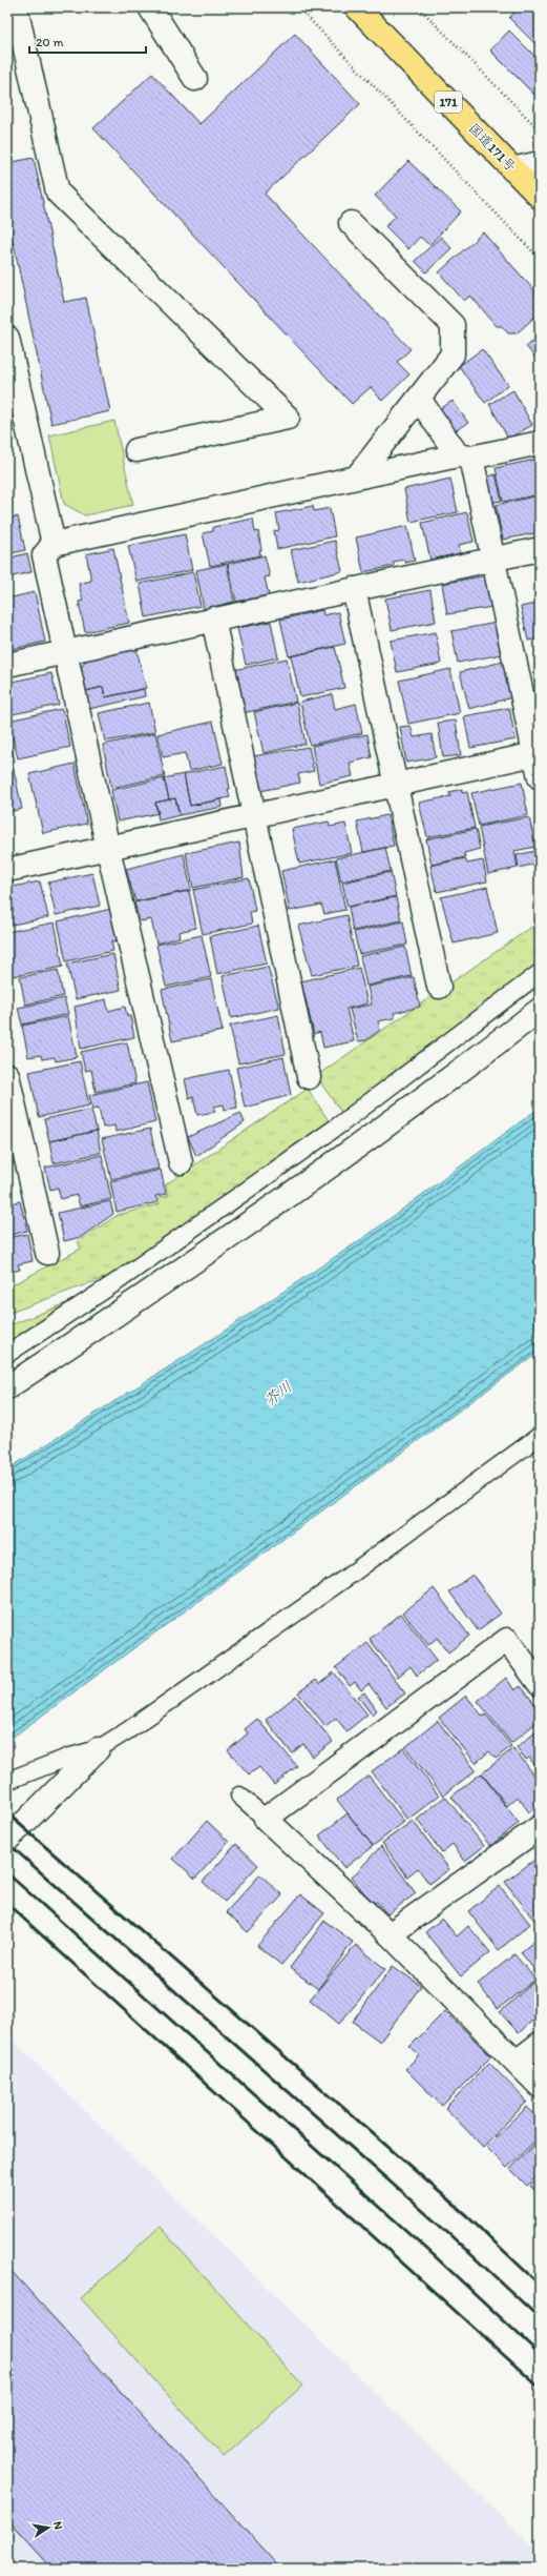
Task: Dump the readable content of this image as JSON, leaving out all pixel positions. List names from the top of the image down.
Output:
{
  "streets": {
    "highway": ["171", "国道171号"]
  },
  "water": ["芥川"],
  "scale_bar": "20 m",
  "north": "right"
}
